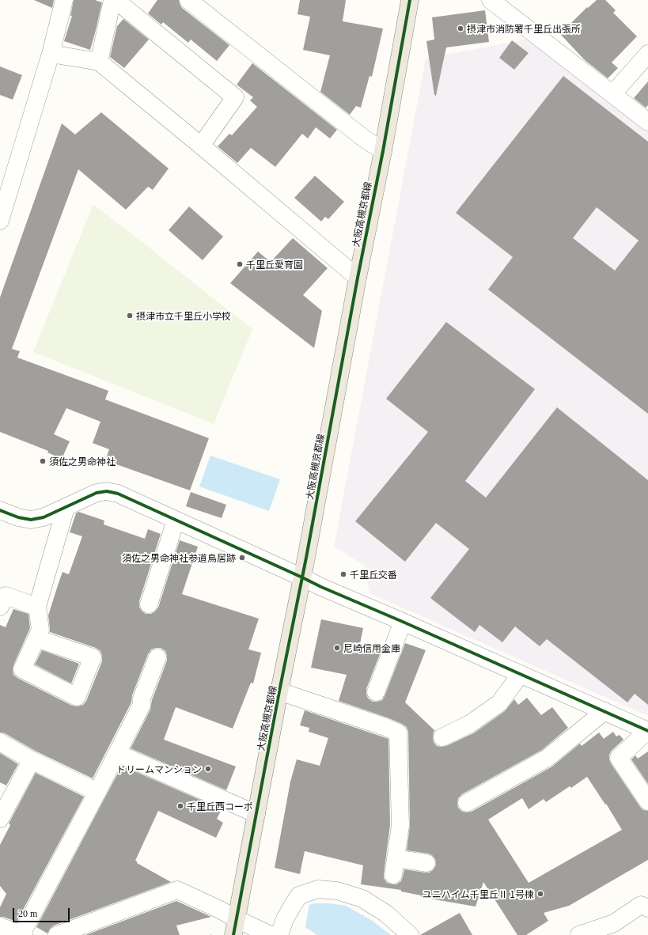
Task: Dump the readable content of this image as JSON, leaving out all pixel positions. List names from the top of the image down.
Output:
{
  "streets": {
    "main road": ["大阪高槻京都線"]
  },
  "places": [
    "摂津市消防署千里丘出張所",
    "千里丘愛育園",
    "摂津市立千里丘小学校",
    "須佐之男命神社",
    "須佐之男命神社参道鳥居跡",
    "千里丘交番",
    "尼崎信用金庫",
    "ドリームマンション",
    "千里丘西コーポ",
    "ユニハイム千里丘Ⅱ 1号棟"
  ],
  "scale_bar": "20 m"
}
